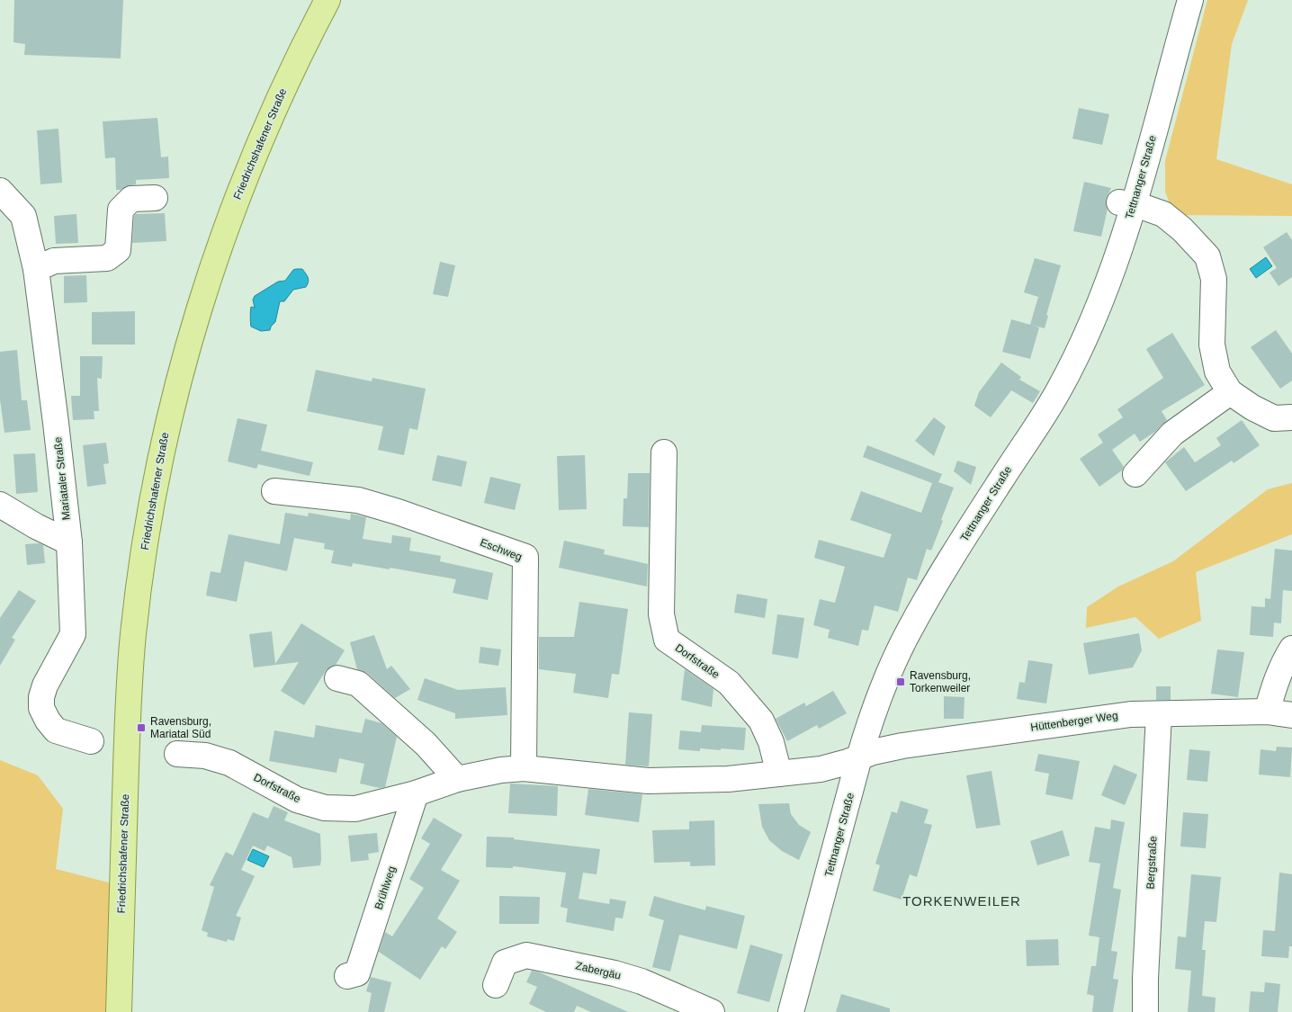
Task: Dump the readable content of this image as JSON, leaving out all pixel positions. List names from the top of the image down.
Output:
{
  "streets": {
    "main road": ["Friedrichshafener Straße"],
    "street": [
      "Tettnanger Straße",
      "Mariataler Straße",
      "Eschweg",
      "Dorfstraße",
      "Hüttenberger Weg",
      "Bergstraße",
      "Brühlweg",
      "Zabergäu"
    ]
  },
  "crossings": [
    ["Tettnanger Straße", "Dorfstraße"],
    ["Tettnanger Straße", "Hüttenberger Weg"],
    ["Eschweg", "Dorfstraße"],
    ["Dorfstraße", "Hüttenberger Weg"],
    ["Dorfstraße", "Brühlweg"],
    ["Hüttenberger Weg", "Bergstraße"]
  ],
  "districts": ["TORKENWEILER"],
  "places": {
    "transit": ["Ravensburg, Torkenweiler", "Ravensburg, Mariatal Süd"]
  }
}
